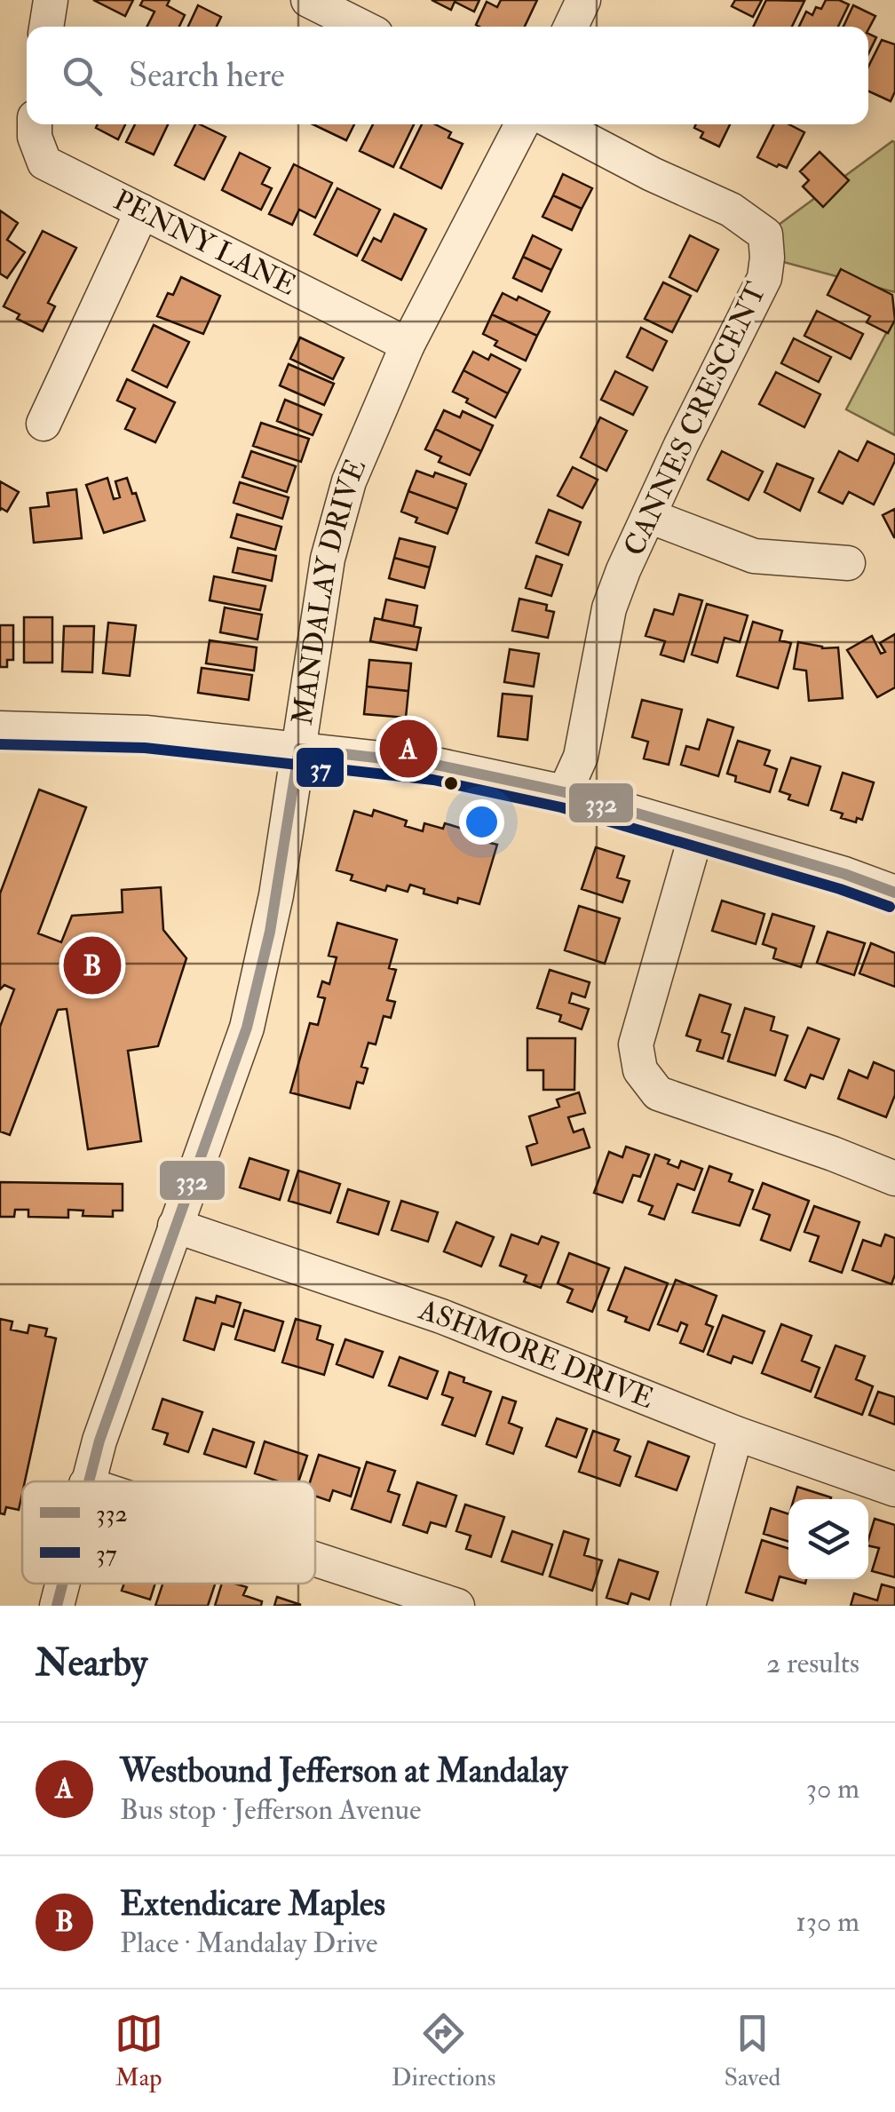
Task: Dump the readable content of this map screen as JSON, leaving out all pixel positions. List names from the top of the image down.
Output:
{
  "streets": {
    "street": [
      "PENNY LANE",
      "CANNES CRESCENT",
      "MANDALAY DRIVE",
      "ASHMORE DRIVE"
    ]
  },
  "crossings": [
    ["PENNY LANE", "MANDALAY DRIVE"],
    ["MANDALAY DRIVE", "ASHMORE DRIVE"]
  ],
  "lines": ["transit line 37", "transit line 332"],
  "legend": ["332", "37"],
  "page": {
    "search": "Search here",
    "pins": ["A", "B"],
    "heading": ["Nearby", "2 results"],
    "list": [
      {
        "mark": "A",
        "name": "Westbound Jefferson at Mandalay",
        "note": "Bus stop · Jefferson Avenue",
        "value": "30 m"
      },
      {
        "mark": "B",
        "name": "Extendicare Maples",
        "note": "Place · Mandalay Drive",
        "value": "130 m"
      }
    ],
    "nav": ["Map", "Directions", "Saved"]
  }
}
